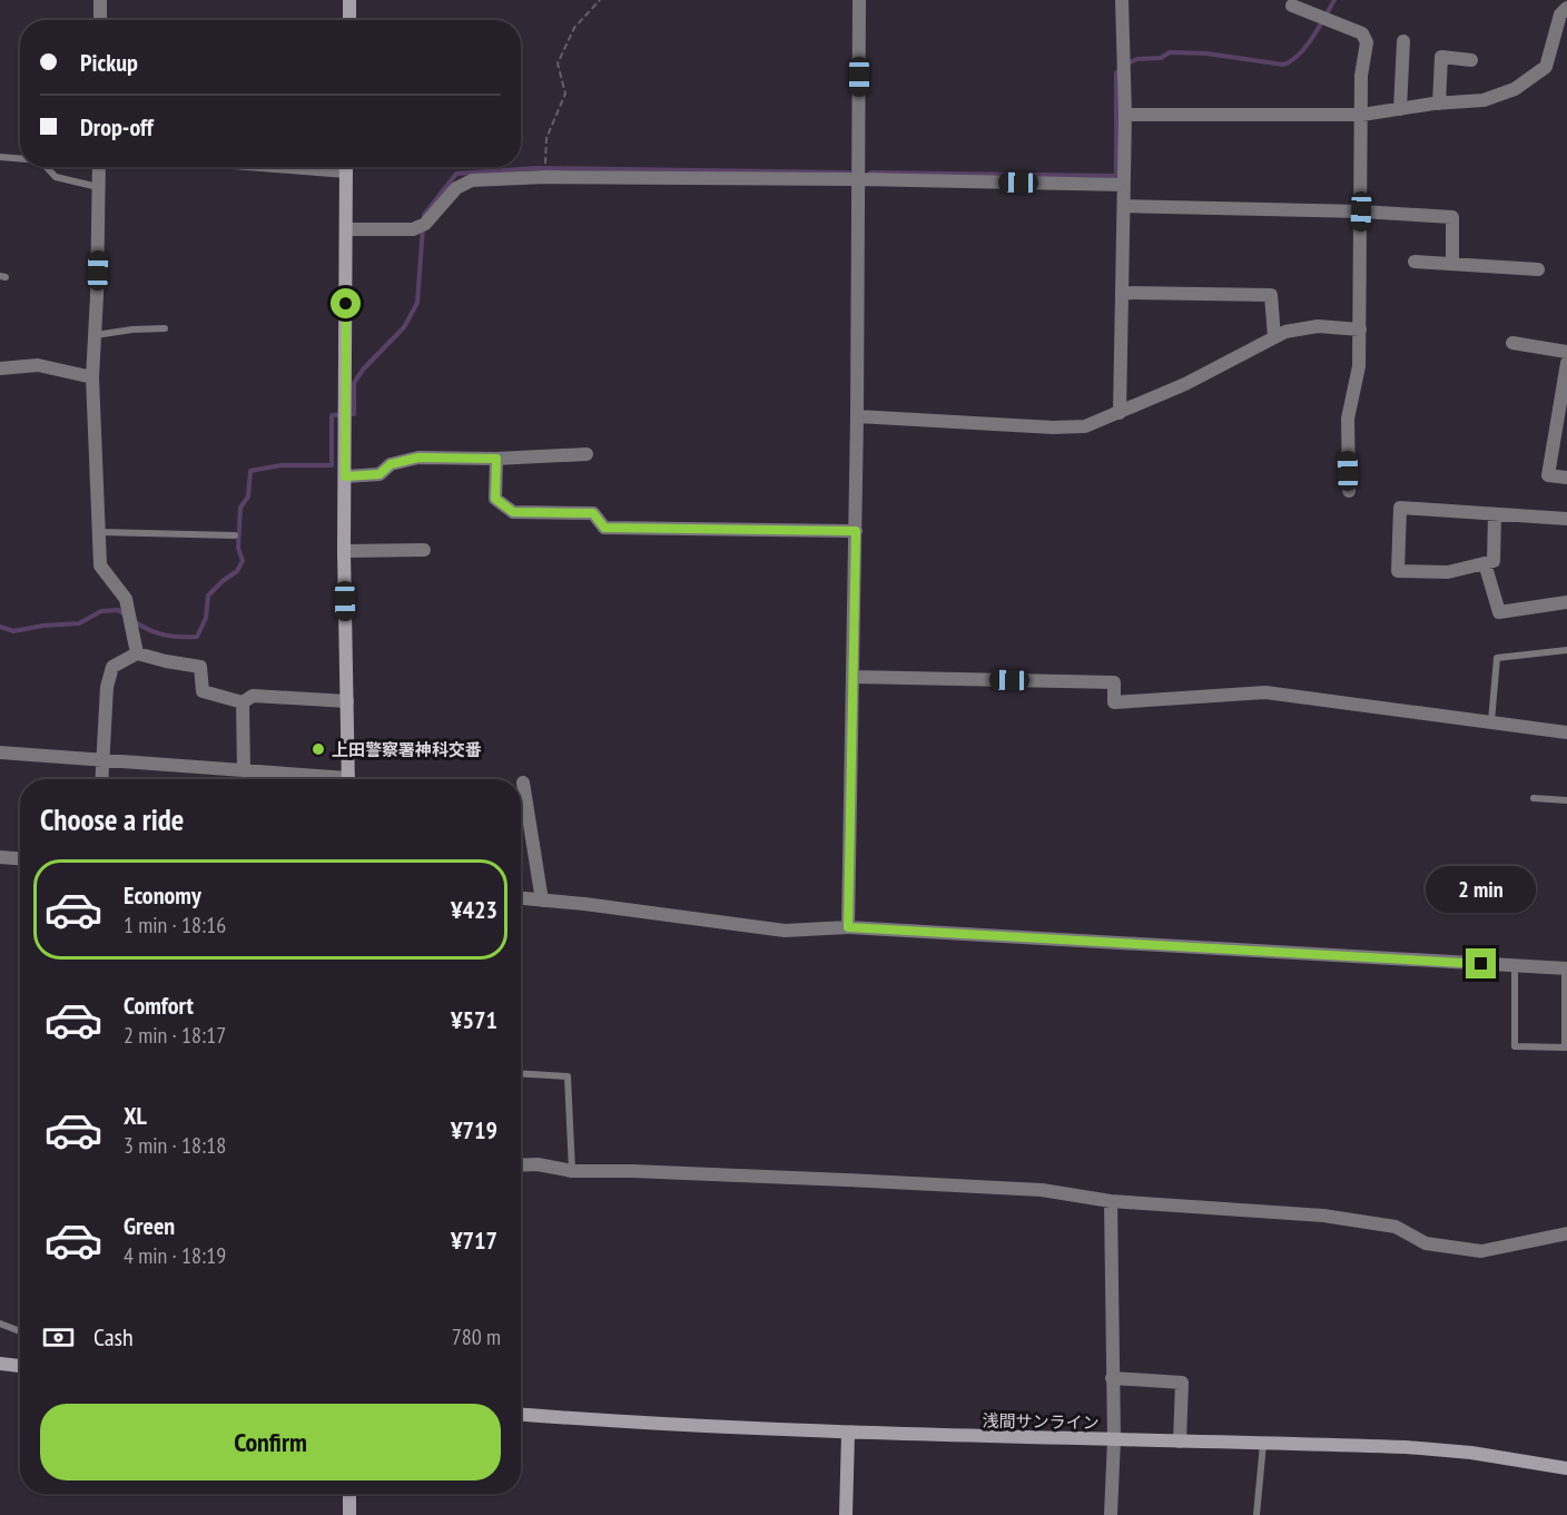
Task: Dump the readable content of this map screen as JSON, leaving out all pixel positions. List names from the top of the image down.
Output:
{
  "streets": {
    "street": ["浅間サンライン"]
  },
  "places": ["上田警察署神科交番"],
  "page": {
    "banner": ["Pickup", "Drop-off"],
    "heading": "Choose a ride",
    "list": [
      {
        "name": "Economy",
        "note": "1 min · 18:16",
        "value": "¥423"
      },
      {
        "name": "Comfort",
        "note": "2 min · 18:17",
        "value": "¥571"
      },
      {
        "name": "XL",
        "note": "3 min · 18:18",
        "value": "¥719"
      },
      {
        "name": "Green",
        "note": "4 min · 18:19",
        "value": "¥717"
      }
    ],
    "bubble": "2 min",
    "pay": ["Cash", "780 m"],
    "buttons": "Confirm"
  }
}
